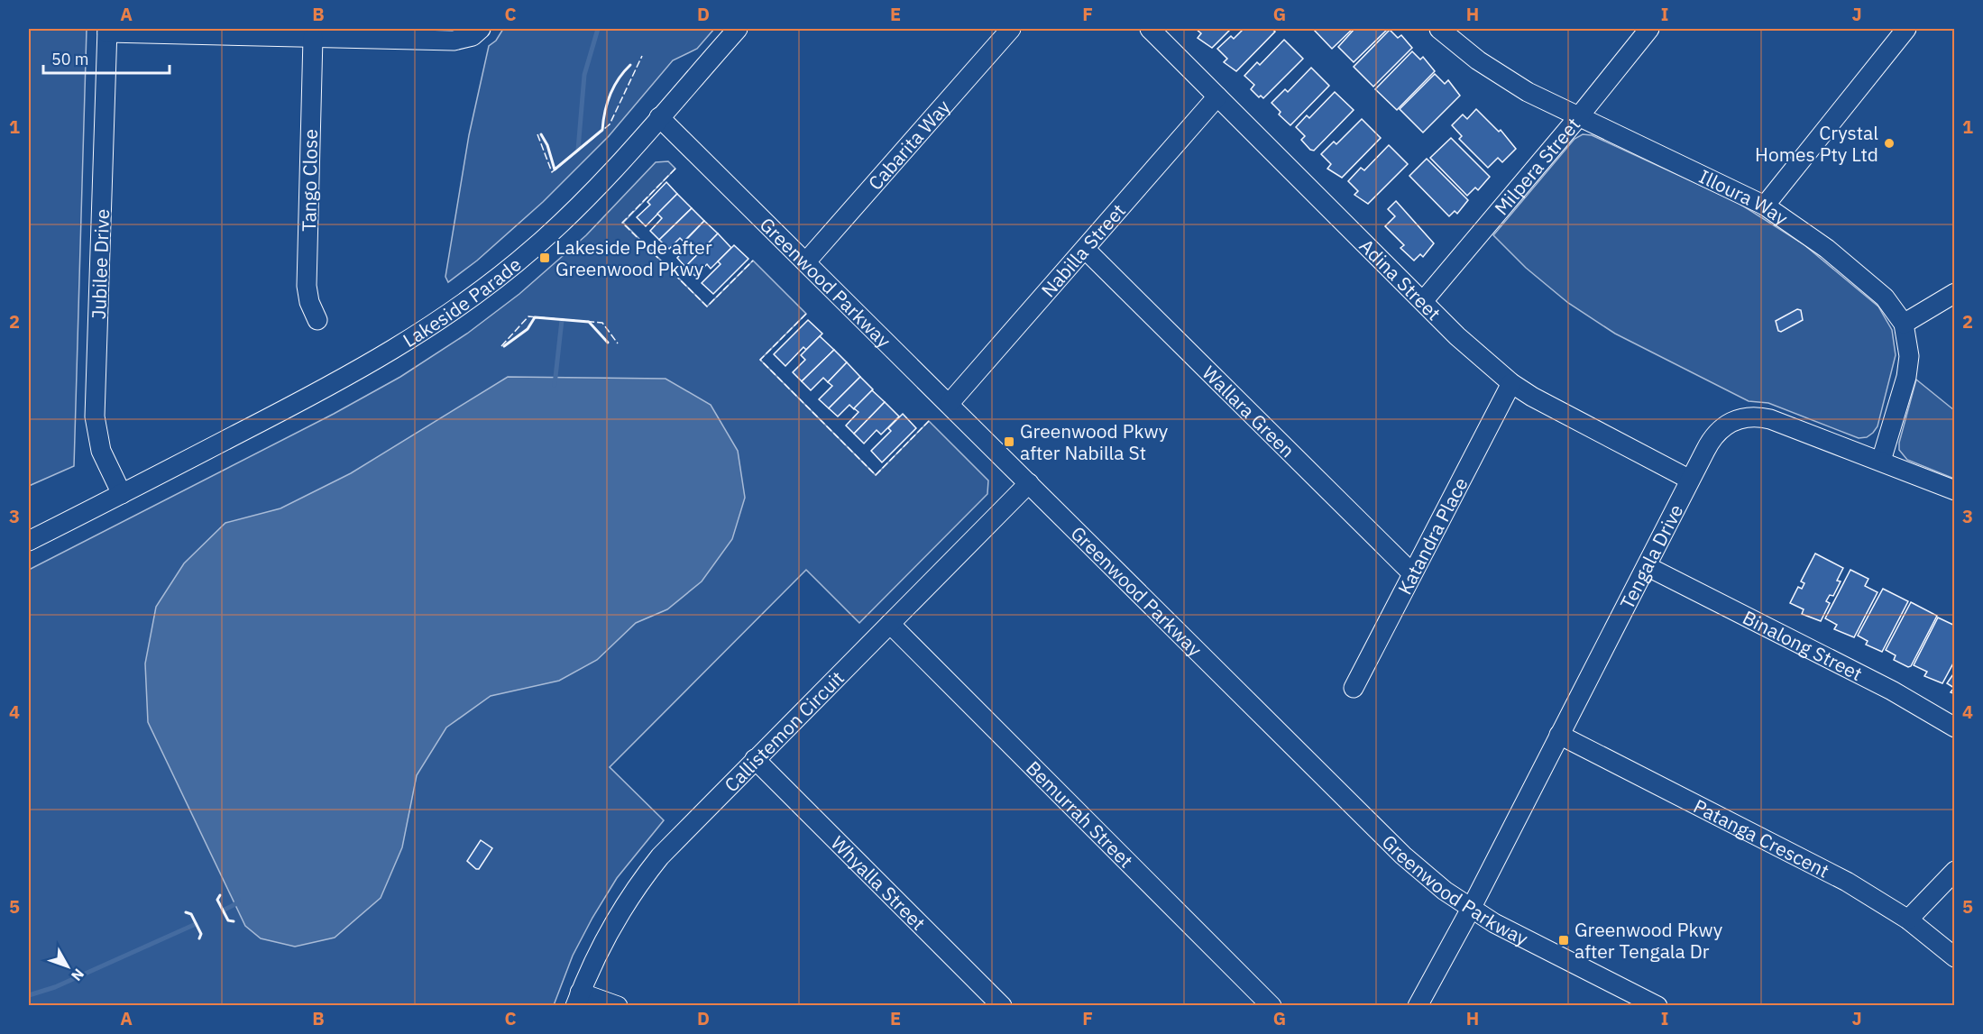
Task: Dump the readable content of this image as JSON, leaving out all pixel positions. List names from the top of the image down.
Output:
{
  "streets": {
    "street": [
      "Cabarita Way",
      "Milpera Street",
      "Tango Close",
      "Illoura Way",
      "Nabilla Street",
      "Jubilee Drive",
      "Adina Street",
      "Greenwood Parkway",
      "Lakeside Parade",
      "Wallara Green",
      "Katandra Place",
      "Tengala Drive",
      "Binalong Street",
      "Callistemon Circuit",
      "Bemurrah Street",
      "Patanga Crescent",
      "Whyalla Street"
    ]
  },
  "crossings": [
    ["Cabarita Way", "Greenwood Parkway"],
    ["Milpera Street", "Illoura Way"],
    ["Milpera Street", "Adina Street"],
    ["Nabilla Street", "Adina Street"],
    ["Nabilla Street", "Greenwood Parkway"],
    ["Nabilla Street", "Wallara Green"],
    ["Jubilee Drive", "Lakeside Parade"],
    ["Adina Street", "Katandra Place"],
    ["Adina Street", "Tengala Drive"],
    ["Greenwood Parkway", "Lakeside Parade"],
    ["Greenwood Parkway", "Tengala Drive"],
    ["Greenwood Parkway", "Callistemon Circuit"],
    ["Wallara Green", "Katandra Place"],
    ["Tengala Drive", "Binalong Street"],
    ["Tengala Drive", "Patanga Crescent"],
    ["Callistemon Circuit", "Bemurrah Street"],
    ["Callistemon Circuit", "Whyalla Street"]
  ],
  "places": {
    "other": ["Crystal Homes Pty Ltd"],
    "transit": ["Lakeside Pde after Greenwood Pkwy", "Greenwood Pkwy after Nabilla St", "Greenwood Pkwy after Tengala Dr"]
  },
  "scale_bar": "50 m",
  "north": "bottom right",
  "grid": {
    "columns": [
      "A",
      "B",
      "C",
      "D",
      "E",
      "F",
      "G",
      "H",
      "I",
      "J"
    ],
    "rows": [
      "1",
      "2",
      "3",
      "4",
      "5"
    ]
  }
}
